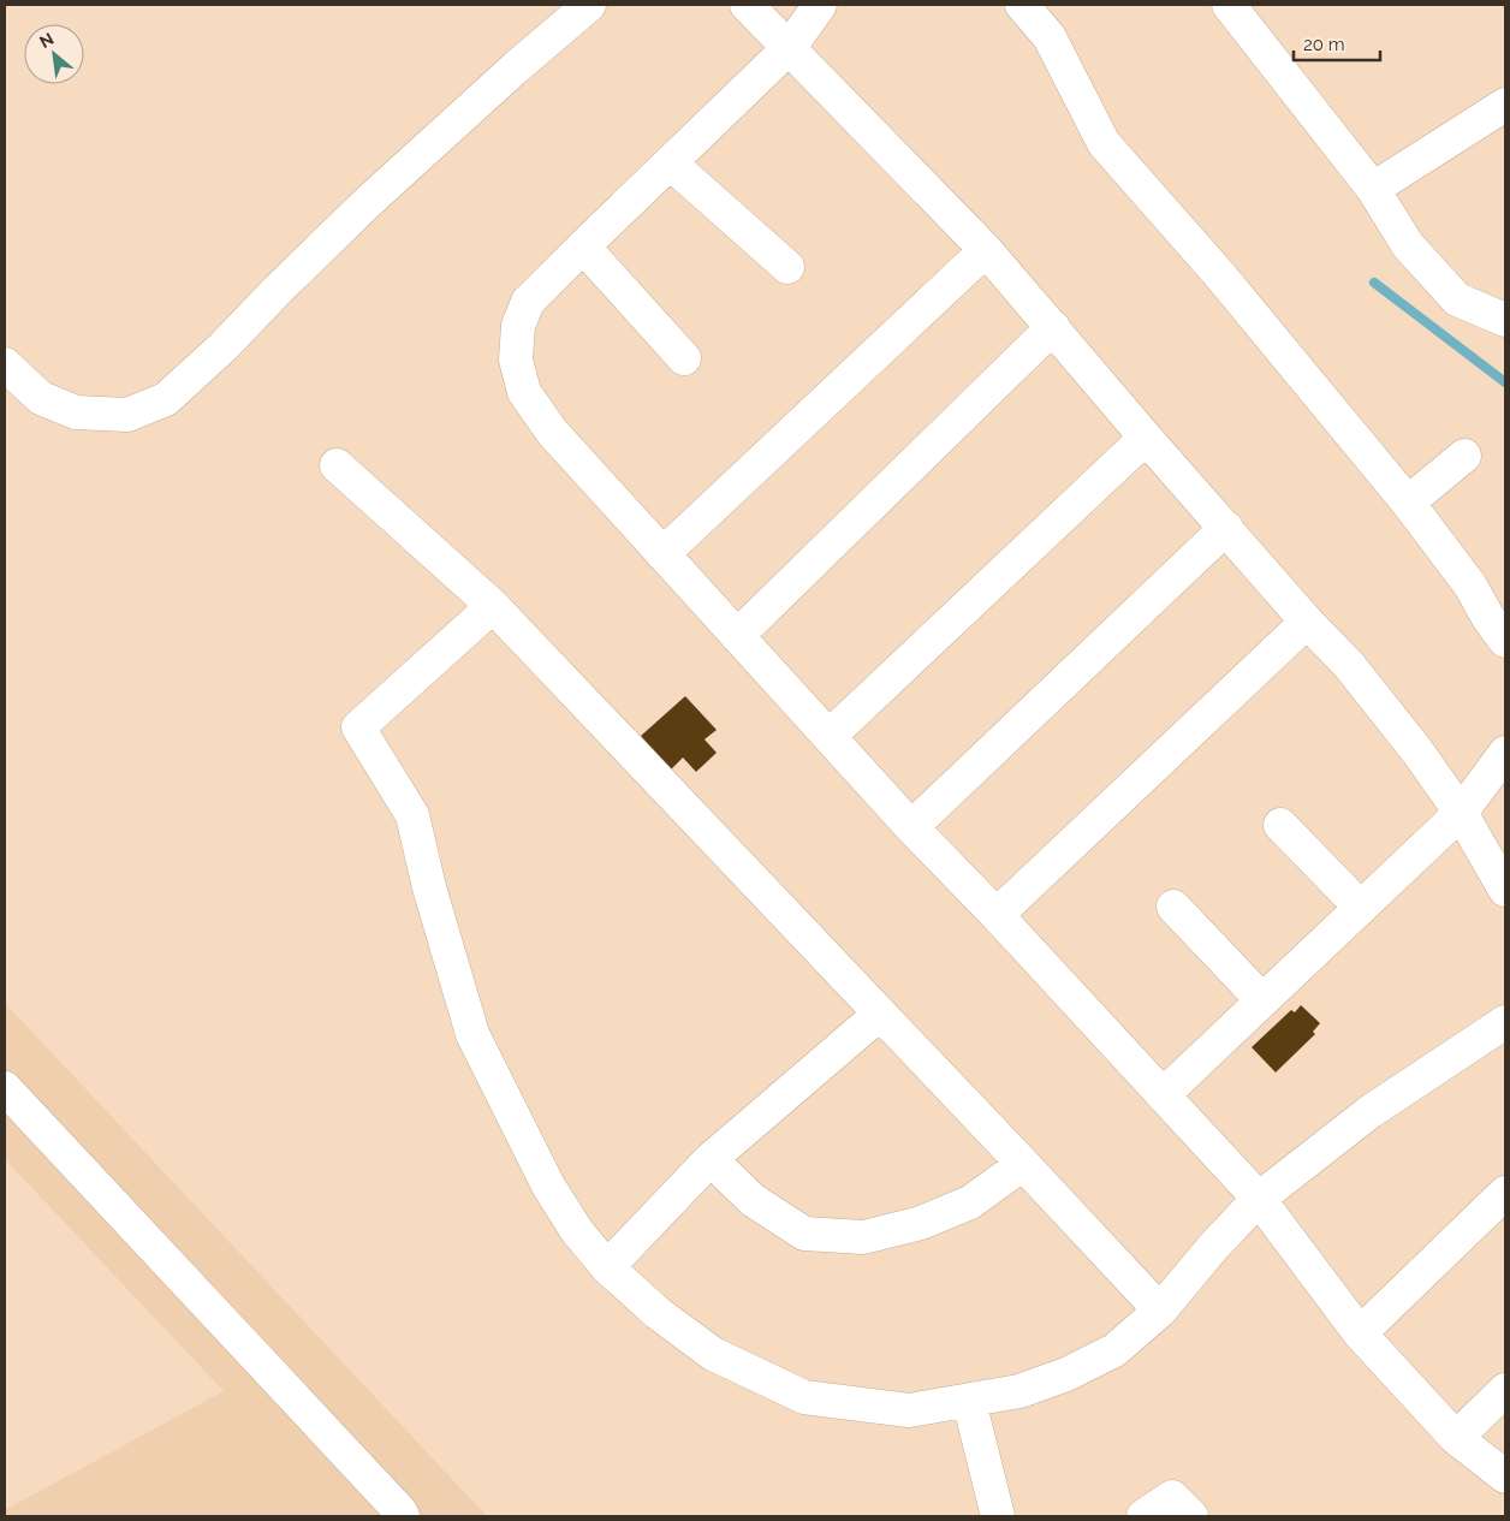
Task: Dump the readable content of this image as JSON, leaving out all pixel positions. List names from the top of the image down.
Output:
{
  "scale_bar": "20 m",
  "north": "top left"
}
